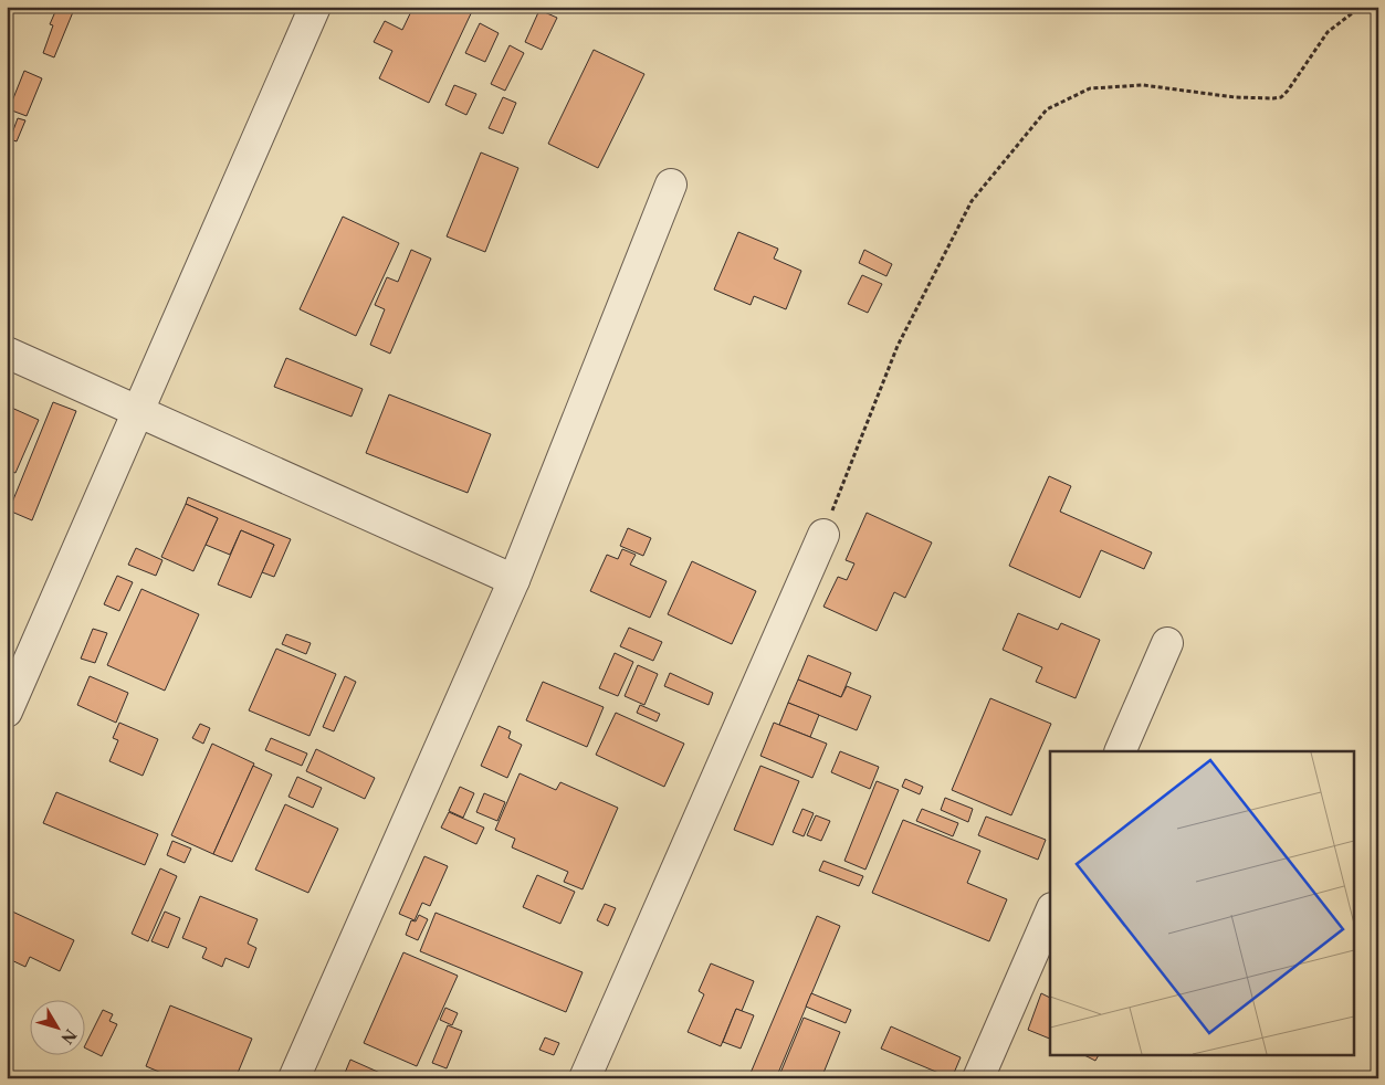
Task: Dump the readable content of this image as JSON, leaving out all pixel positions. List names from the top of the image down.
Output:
{
  "north": "bottom right"
}
